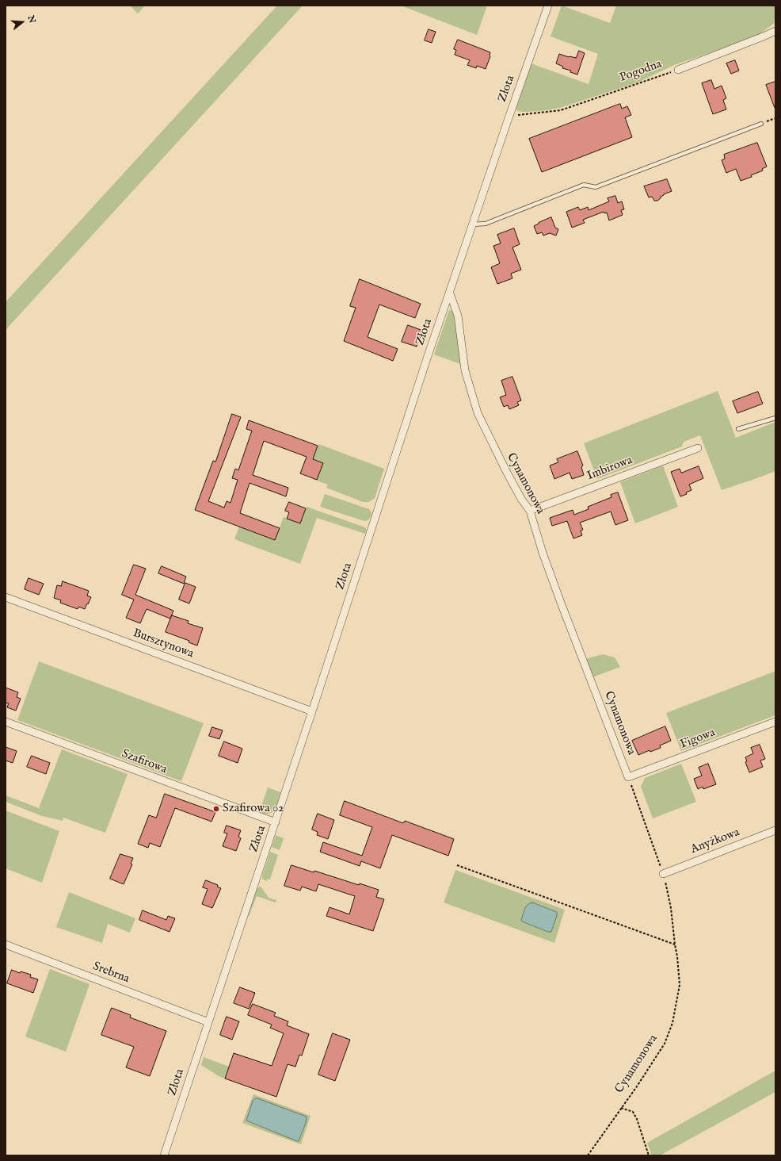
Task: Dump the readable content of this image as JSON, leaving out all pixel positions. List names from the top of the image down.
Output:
{
  "streets": {
    "street": [
      "Pogodna",
      "Złota",
      "Imbirowa",
      "Cynamonowa",
      "Bursztynowa",
      "Figowa",
      "Szafirowa",
      "Anyżkowa",
      "Srebrna"
    ]
  },
  "crossings": [
    ["Pogodna", "Złota"],
    ["Złota", "Cynamonowa"],
    ["Złota", "Bursztynowa"],
    ["Złota", "Szafirowa"],
    ["Złota", "Srebrna"],
    ["Imbirowa", "Cynamonowa"],
    ["Cynamonowa", "Figowa"],
    ["Cynamonowa", "Anyżkowa"]
  ],
  "places": ["Szafirowa 02"],
  "north": "right"
}
